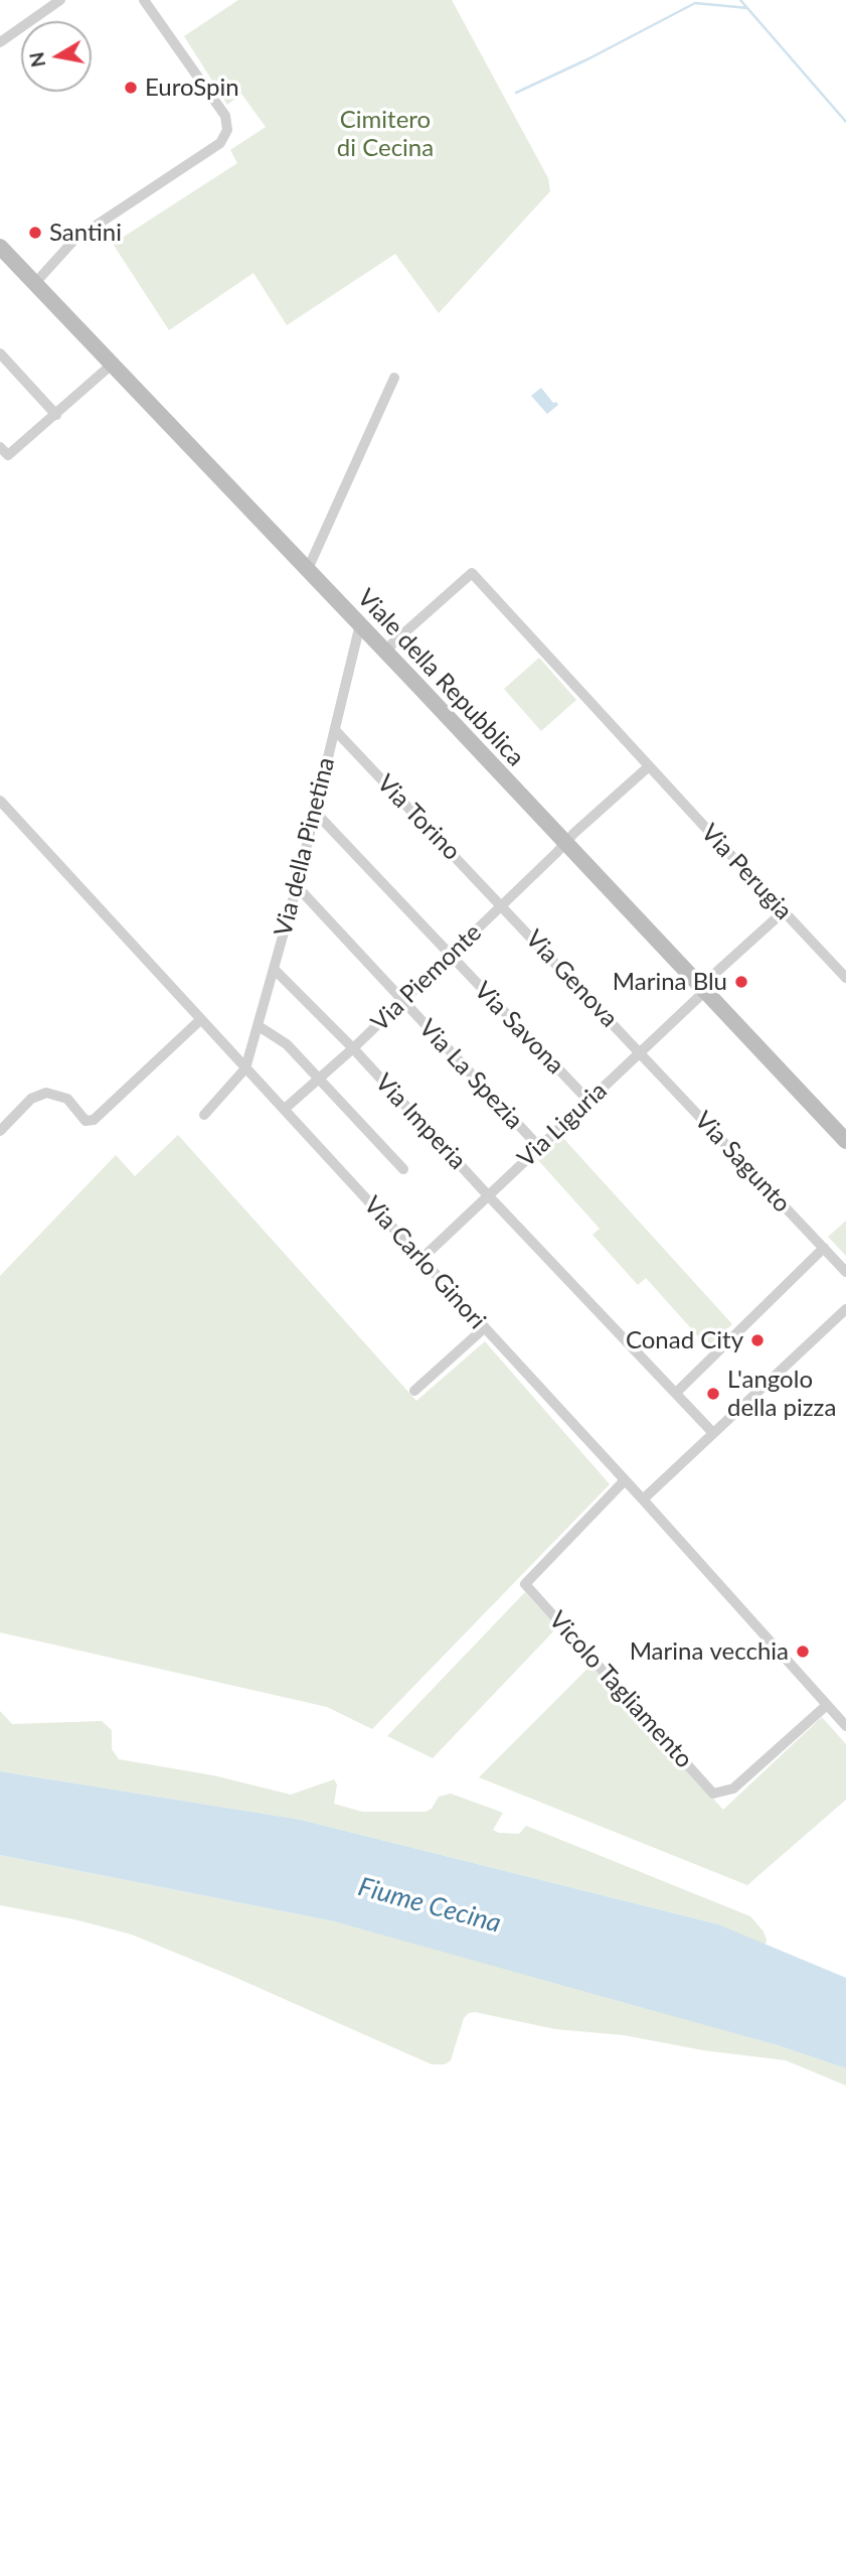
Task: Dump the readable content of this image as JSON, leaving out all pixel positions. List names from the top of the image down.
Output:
{
  "streets": {
    "street": [
      "Viale della Repubblica",
      "Via Torino",
      "Via della Pinetina",
      "Via Perugia",
      "Via Piemonte",
      "Via Genova",
      "Via Savona",
      "Via La Spezia",
      "Via Imperia",
      "Via Liguria",
      "Via Sagunto",
      "Via Carlo Ginori",
      "Vicolo Tagliamento"
    ]
  },
  "crossings": [
    ["Viale della Repubblica", "Via della Pinetina"],
    ["Viale della Repubblica", "Via Perugia"],
    ["Viale della Repubblica", "Via Piemonte"],
    ["Viale della Repubblica", "Via Liguria"],
    ["Via Torino", "Via della Pinetina"],
    ["Via Torino", "Via Piemonte"],
    ["Via Torino", "Via Genova"],
    ["Via della Pinetina", "Via Savona"],
    ["Via della Pinetina", "Via La Spezia"],
    ["Via della Pinetina", "Via Imperia"],
    ["Via della Pinetina", "Via Carlo Ginori"],
    ["Via Perugia", "Via Piemonte"],
    ["Via Perugia", "Via Liguria"],
    ["Via Piemonte", "Via Genova"],
    ["Via Piemonte", "Via Savona"],
    ["Via Piemonte", "Via La Spezia"],
    ["Via Piemonte", "Via Imperia"],
    ["Via Piemonte", "Via Carlo Ginori"],
    ["Via Genova", "Via Liguria"],
    ["Via Genova", "Via Sagunto"],
    ["Via Savona", "Via Liguria"],
    ["Via La Spezia", "Via Liguria"],
    ["Via Imperia", "Via Liguria"],
    ["Via Liguria", "Via Sagunto"],
    ["Via Liguria", "Via Carlo Ginori"],
    ["Via Carlo Ginori", "Vicolo Tagliamento"]
  ],
  "water": ["Fiume Cecina"],
  "parks": ["Cimitero di Cecina"],
  "places": [
    "EuroSpin",
    "Santini",
    "Marina Blu",
    "Conad City",
    "L'angolo della pizza",
    "Marina vecchia"
  ],
  "north": "left"
}
